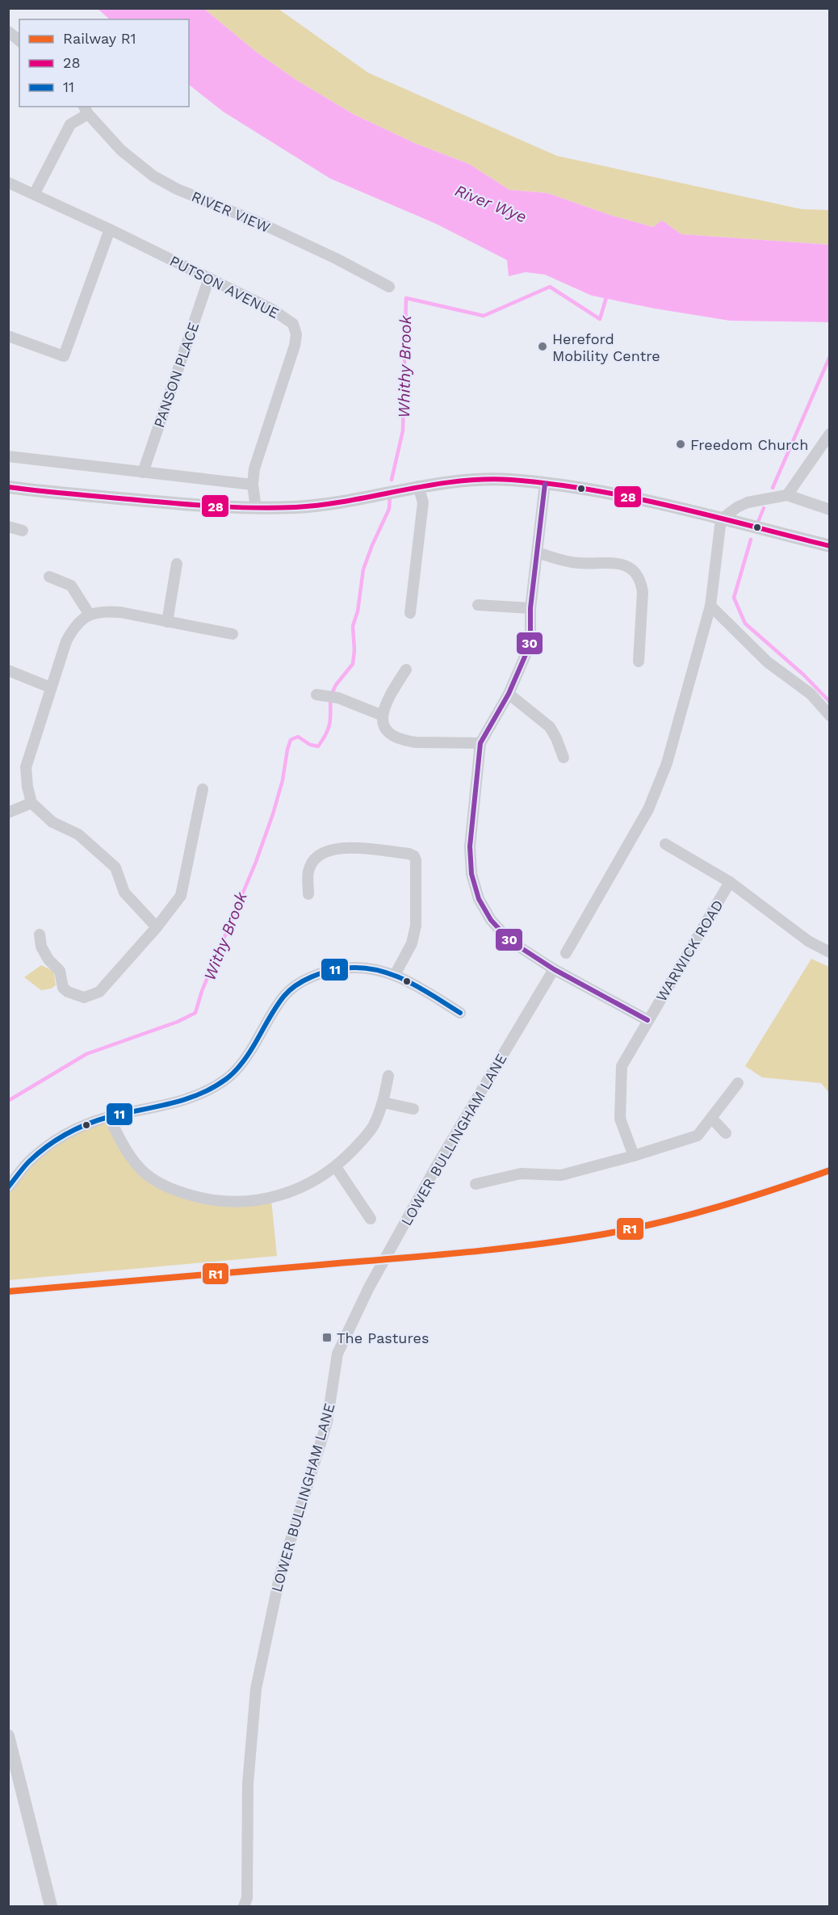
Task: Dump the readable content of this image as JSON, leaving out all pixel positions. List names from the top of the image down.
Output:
{
  "streets": {
    "street": [
      "RIVER VIEW",
      "PUTSON AVENUE",
      "PANSON PLACE",
      "WARWICK ROAD",
      "LOWER BULLINGHAM LANE"
    ]
  },
  "crossings": [
    ["RIVER VIEW", "PUTSON AVENUE"],
    ["PUTSON AVENUE", "PANSON PLACE"]
  ],
  "water": ["River Wye", "Whithy Brook", "Withy Brook"],
  "places": {
    "other": ["Hereford Mobility Centre", "Freedom Church"],
    "transit": ["The Pastures"]
  },
  "lines": [
    "transit line 28",
    "transit line 30",
    "transit line 11",
    "rail line R1"
  ],
  "legend": ["Railway R1", "28", "11"]
}
